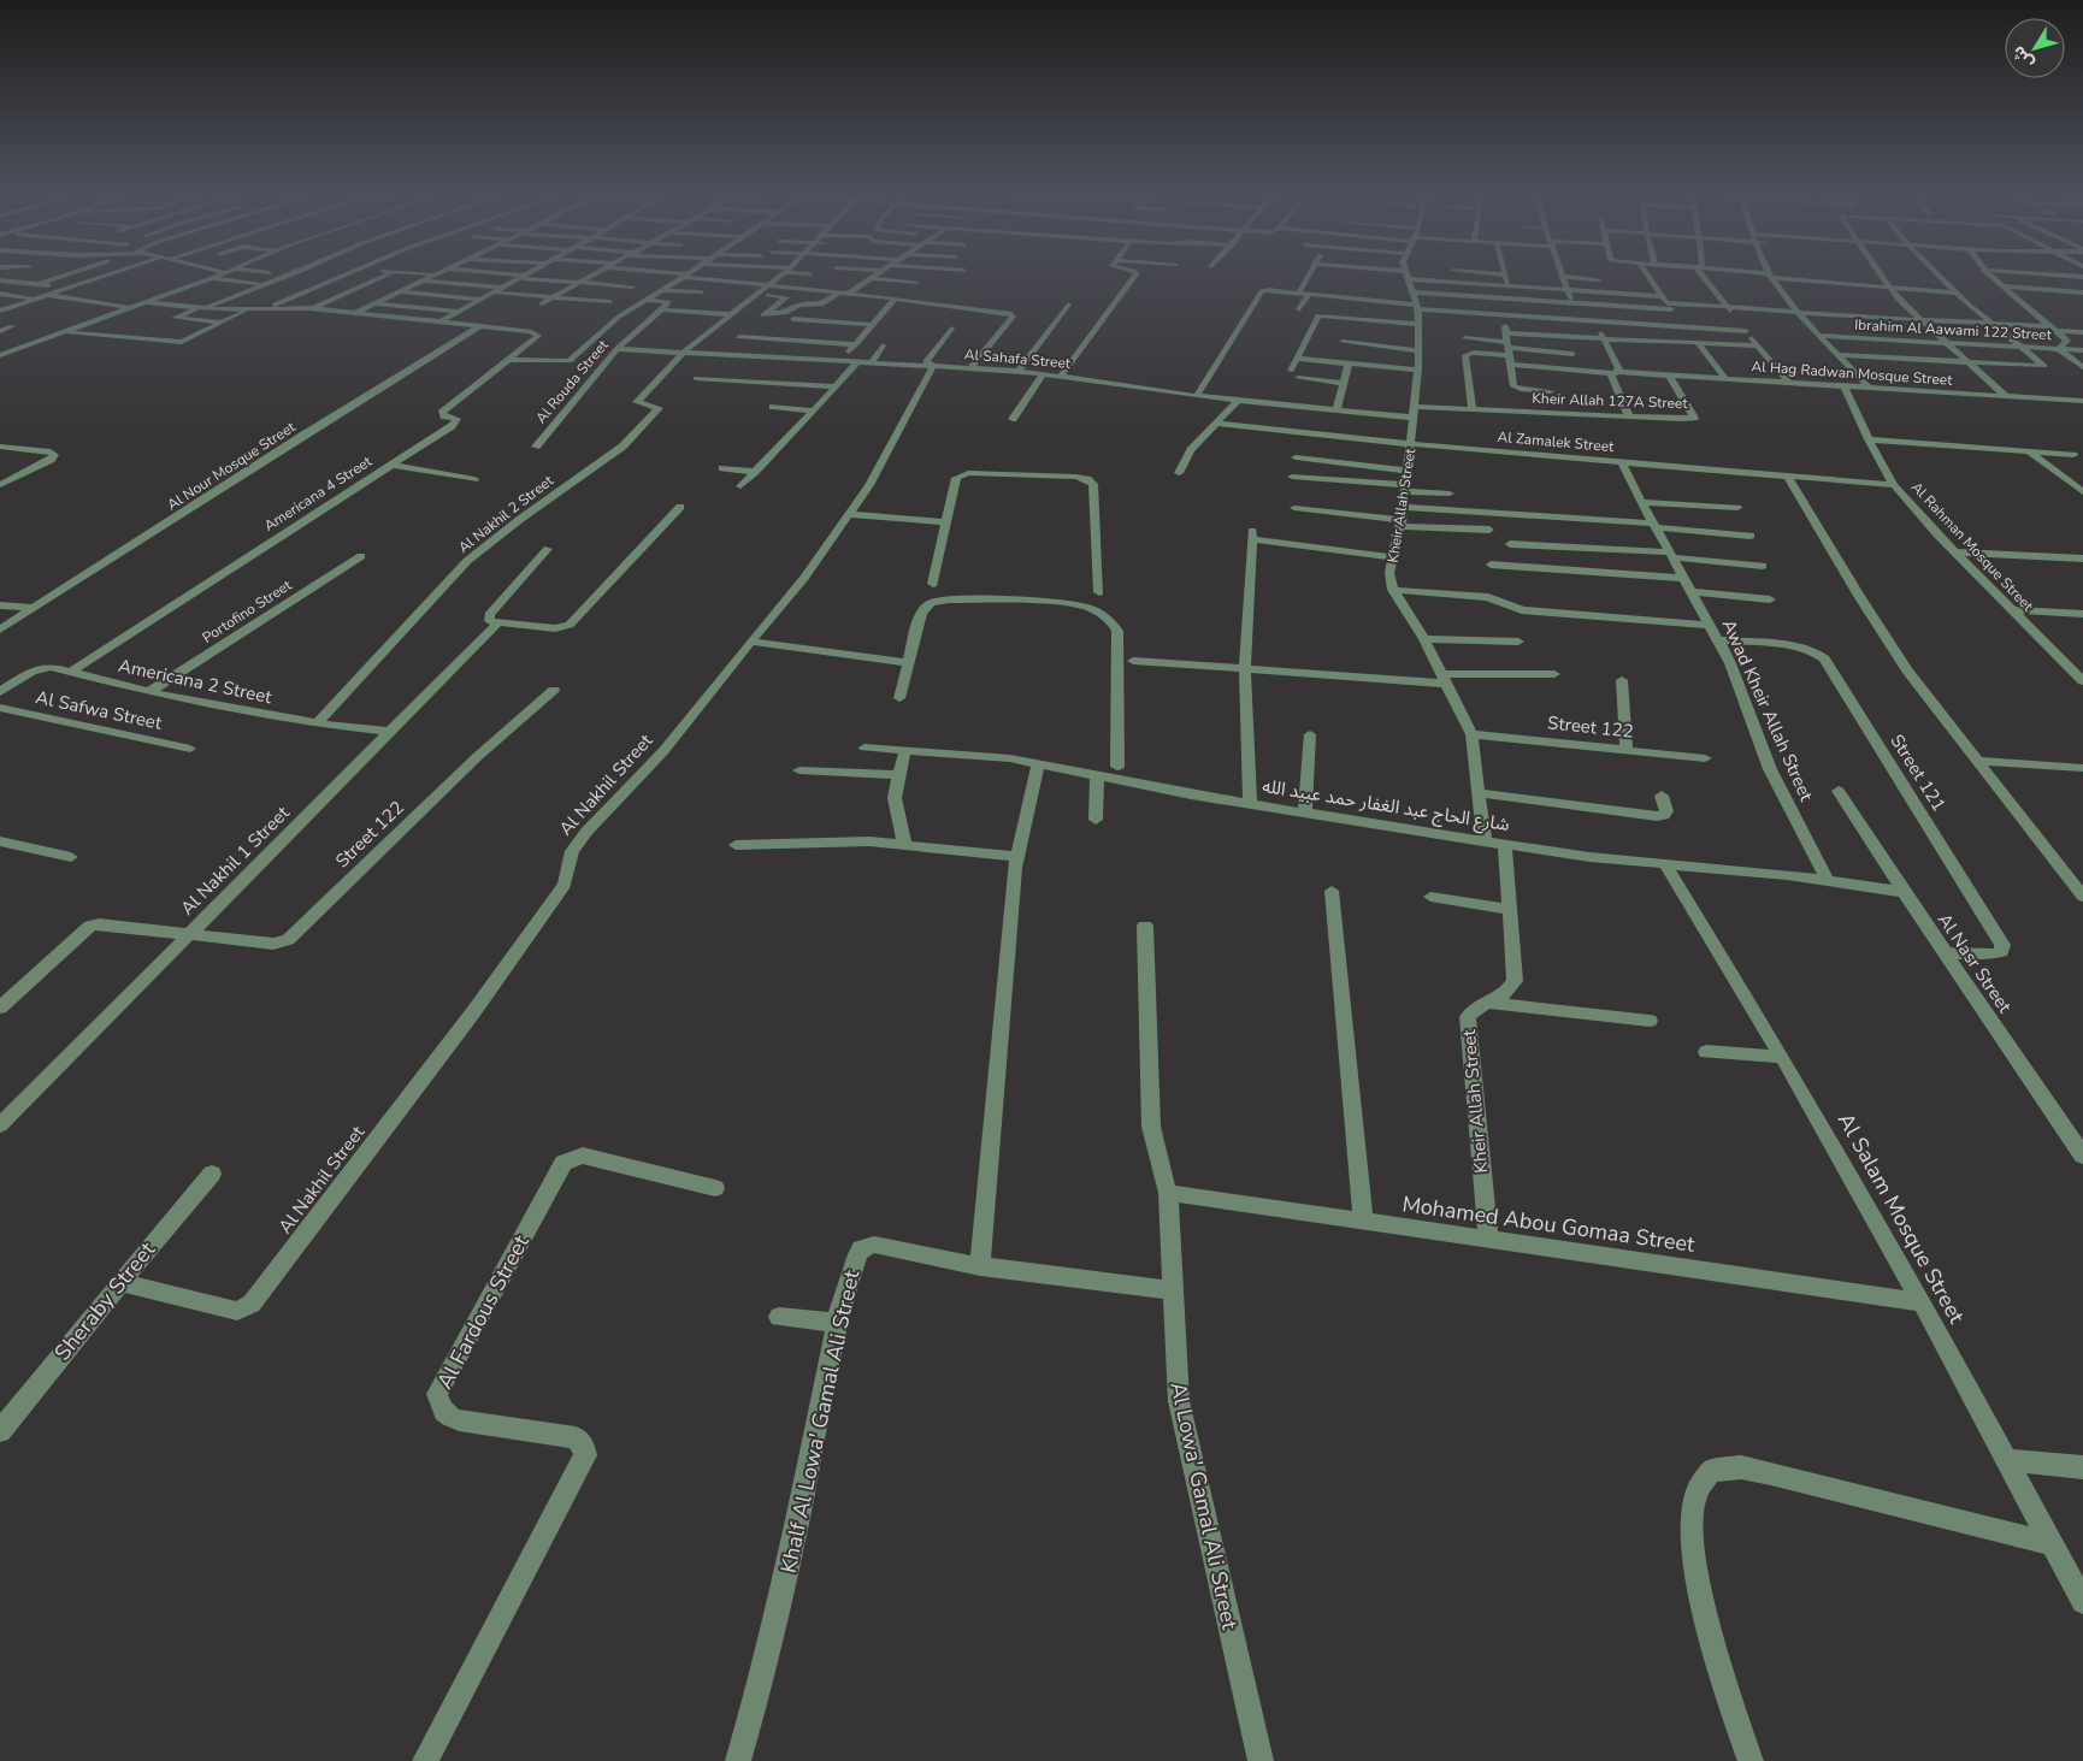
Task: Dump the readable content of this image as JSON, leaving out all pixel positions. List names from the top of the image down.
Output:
{
  "streets": {
    "street": [
      "Ibrahim Al Aawami 122 Street",
      "Al Sahafa Street",
      "Al Hag Radwan Mosque Street",
      "Al Rouda Street",
      "Kheir Allah 127A Street",
      "Al Zamalek Street",
      "Al Nour Mosque Street",
      "Americana 4 Street",
      "Kheir Allah Street",
      "Al Nakhil 2 Street",
      "Al Rahman Mosque Street",
      "Portofino Street",
      "Americana 2 Street",
      "Al Safwa Street",
      "Awad Kheir Allah Street",
      "Street 122",
      "Street 121",
      "Al Nakhil Street",
      "شارع الحاج عبد الغفار حمد عبيد الله",
      "Al Nakhil 1 Street",
      "Al Nasr Street",
      "Al Salam Mosque Street",
      "Mohamed Abou Gomaa Street",
      "Sheraby Street",
      "Al Fardous Street",
      "Khalf Al Lowa' Gamal Ali Street",
      "Al Lowa' Gamal Ali Street"
    ]
  },
  "crossings": [
    ["Al Sahafa Street", "Al Rouda Street"],
    ["Al Sahafa Street", "Kheir Allah 127A Street"],
    ["Al Sahafa Street", "Kheir Allah Street"],
    ["Al Sahafa Street", "Al Nakhil 2 Street"],
    ["Al Sahafa Street", "Al Nakhil Street"],
    ["Al Hag Radwan Mosque Street", "Kheir Allah 127A Street"],
    ["Al Hag Radwan Mosque Street", "Al Rahman Mosque Street"],
    ["Kheir Allah 127A Street", "Kheir Allah Street"],
    ["Al Zamalek Street", "Kheir Allah Street"],
    ["Al Zamalek Street", "Al Rahman Mosque Street"],
    ["Al Zamalek Street", "Awad Kheir Allah Street"],
    ["Al Nour Mosque Street", "Americana 4 Street"],
    ["Americana 4 Street", "Americana 2 Street"],
    ["Kheir Allah Street", "Street 122"],
    ["Kheir Allah Street", "شارع الحاج عبد الغفار حمد عبيد الله"],
    ["Kheir Allah Street", "Mohamed Abou Gomaa Street"],
    ["Al Nakhil 2 Street", "Americana 2 Street"],
    ["Portofino Street", "Americana 2 Street"],
    ["Americana 2 Street", "Al Nakhil 1 Street"],
    ["Awad Kheir Allah Street", "Street 121"],
    ["Awad Kheir Allah Street", "شارع الحاج عبد الغفار حمد عبيد الله"],
    ["Street 122", "Al Nakhil 1 Street"],
    ["Street 121", "Al Nasr Street"],
    ["Al Nakhil Street", "Sheraby Street"],
    ["شارع الحاج عبد الغفار حمد عبيد الله", "Al Nasr Street"],
    ["شارع الحاج عبد الغفار حمد عبيد الله", "Al Salam Mosque Street"],
    ["Al Salam Mosque Street", "Mohamed Abou Gomaa Street"],
    ["Mohamed Abou Gomaa Street", "Al Lowa' Gamal Ali Street"],
    ["Khalf Al Lowa' Gamal Ali Street", "Al Lowa' Gamal Ali Street"]
  ],
  "north": "bottom left"
}
